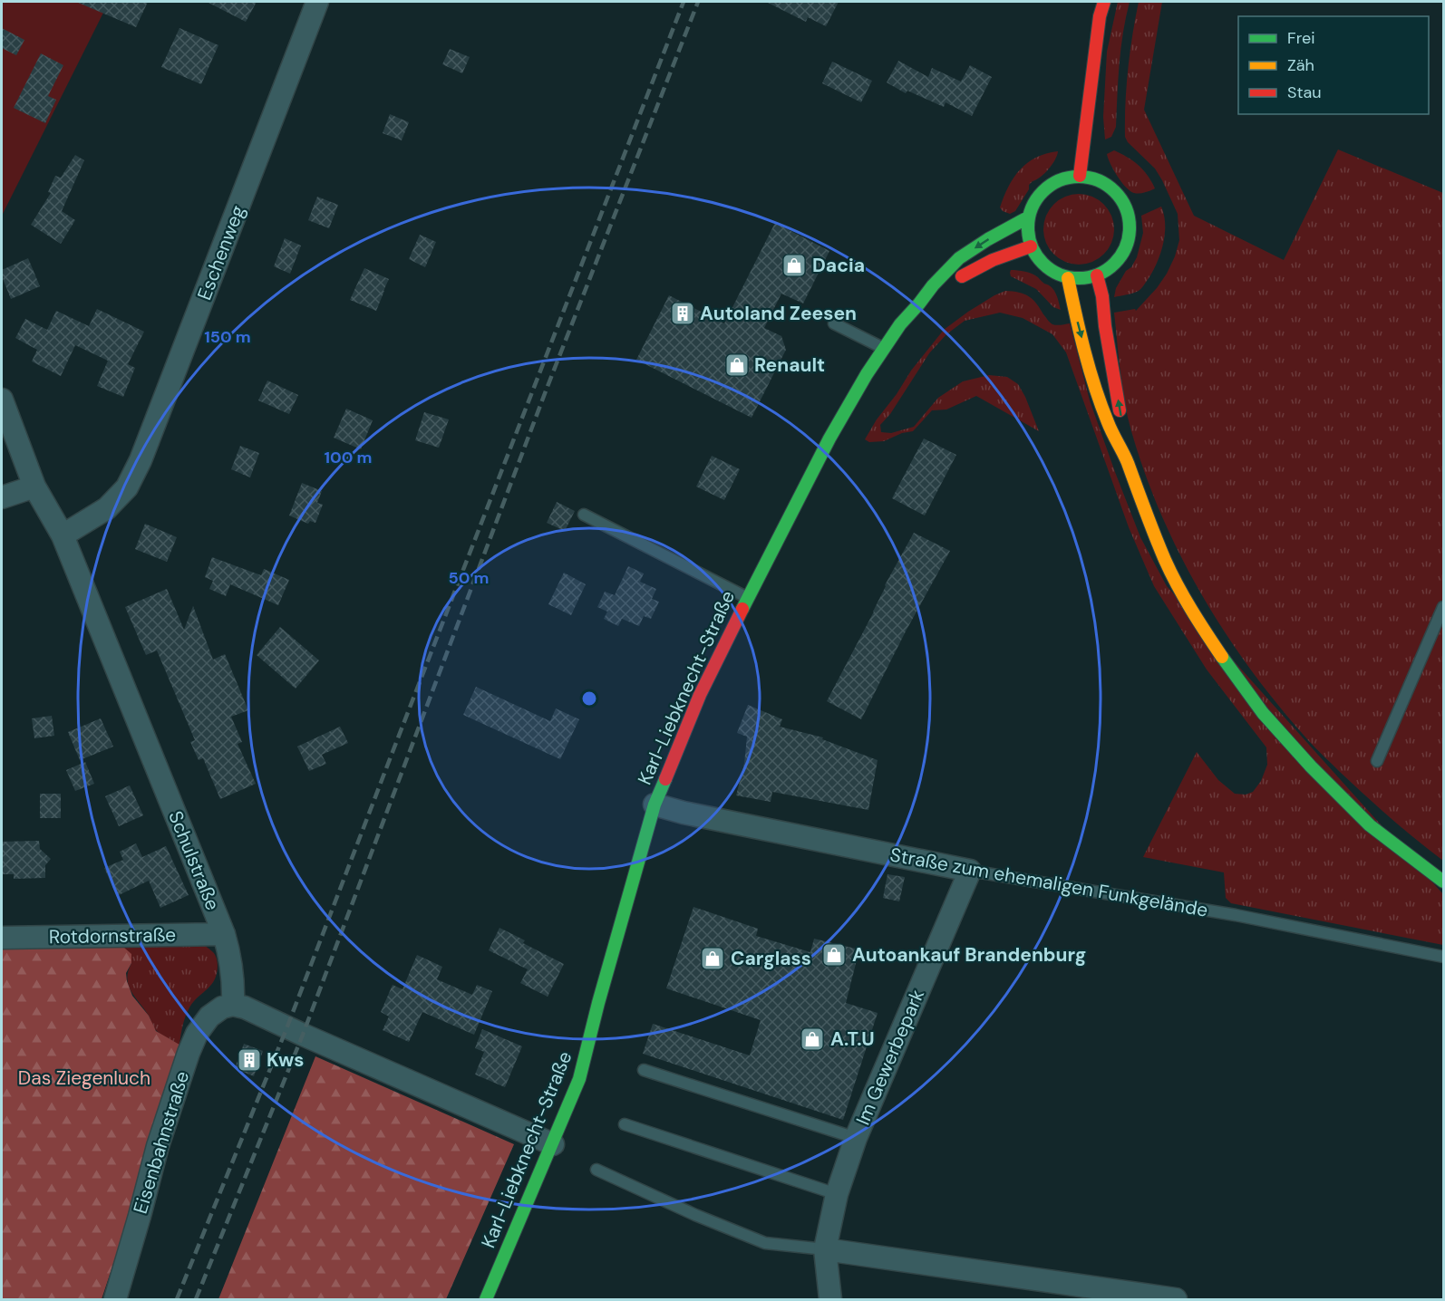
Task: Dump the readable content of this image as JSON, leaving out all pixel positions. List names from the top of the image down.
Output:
{
  "streets": {
    "main road": ["Karl-Liebknecht-Straße"],
    "street": [
      "Eschenweg",
      "Schulstraße",
      "Straße zum ehemaligen Funkgelände",
      "Rotdornstraße",
      "Im Gewerbepark",
      "Eisenbahnstraße"
    ]
  },
  "crossings": [
    ["Eschenweg", "Schulstraße"],
    ["Karl-Liebknecht-Straße", "Straße zum ehemaligen Funkgelände"],
    ["Schulstraße", "Rotdornstraße"],
    ["Schulstraße", "Eisenbahnstraße"],
    ["Straße zum ehemaligen Funkgelände", "Im Gewerbepark"]
  ],
  "parks": ["Das Ziegenluch"],
  "places": {
    "shop": [
      "Dacia",
      "Renault",
      "Autoankauf Brandenburg",
      "Carglass",
      "A.T.U"
    ],
    "building": ["Autoland Zeesen", "Kws"]
  },
  "legend": ["Frei", "Zäh", "Stau"],
  "rings": ["150 m", "100 m", "50 m"]
}
